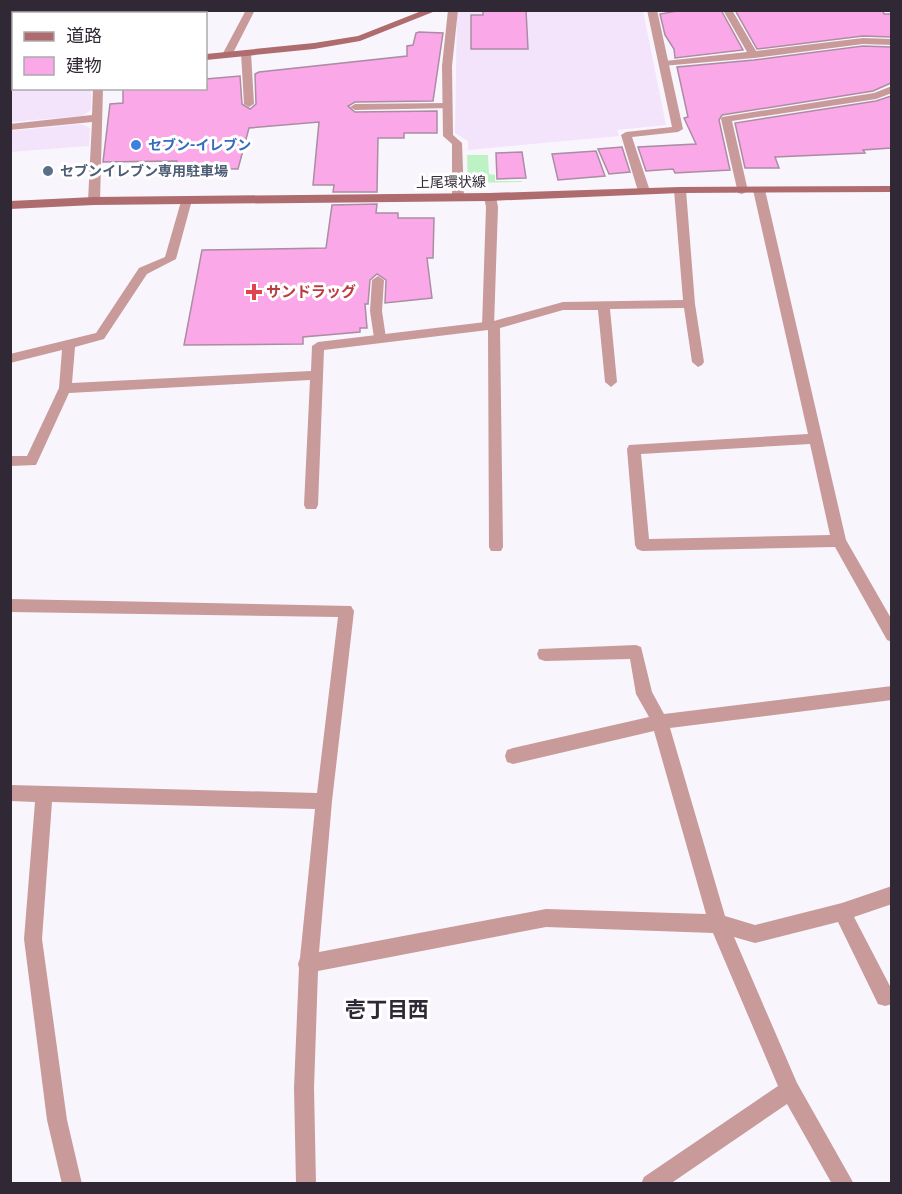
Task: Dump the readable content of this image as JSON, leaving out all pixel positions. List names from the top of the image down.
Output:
{
  "streets": {
    "main road": ["上尾環状線"]
  },
  "districts": ["壱丁目西"],
  "places": {
    "other": ["セブン-イレブン", "セブンイレブン専用駐車場"],
    "health": ["サンドラッグ"]
  },
  "legend": ["道路", "建物"]
}
